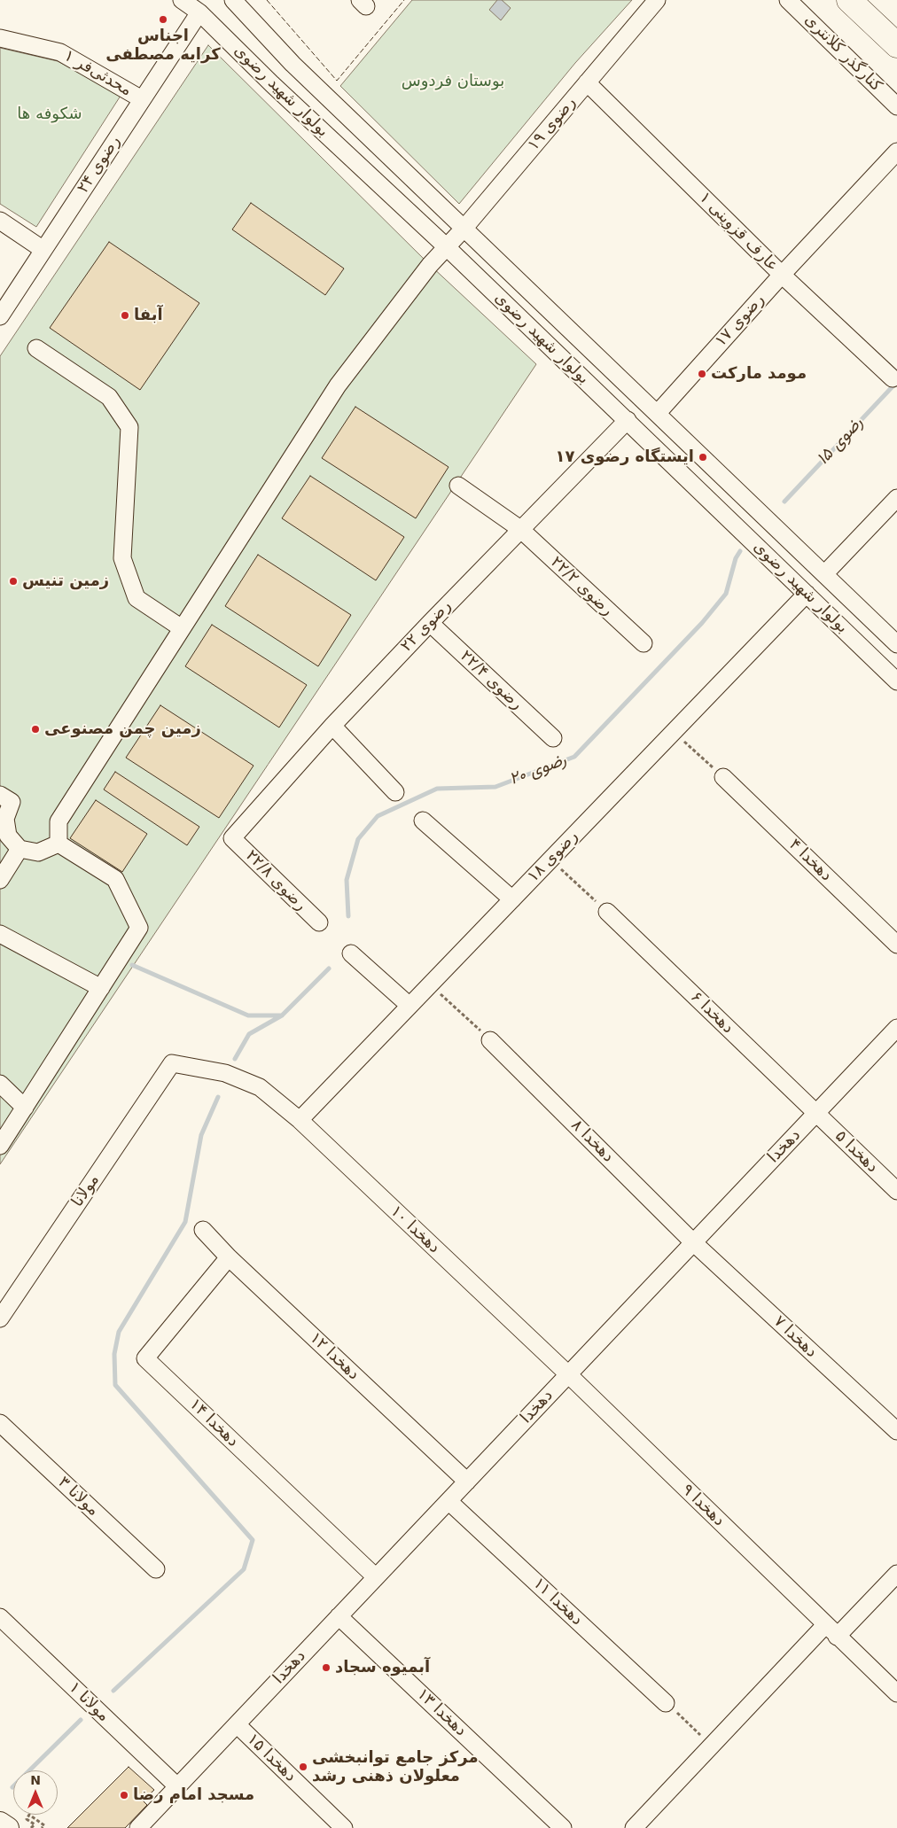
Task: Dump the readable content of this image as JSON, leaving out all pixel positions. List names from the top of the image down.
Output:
{
  "streets": {
    "street": [
      "کنارگذر کلانتری",
      "محدثی‌فر ۱",
      "بولوار شهید رضوی",
      "رضوی ۱۹",
      "رضوی ۲۴",
      "عارف قزوینی ۱",
      "رضوی ۱۷",
      "رضوی ۲۲/۲",
      "رضوی ۲۲",
      "رضوی ۲۲/۴",
      "رضوی ۱۸",
      "دهخدا ۴",
      "رضوی ۲۲/۸",
      "دهخدا ۶",
      "دهخدا ۸",
      "دهخدا",
      "دهخدا ۵",
      "مولانا",
      "دهخدا ۱۰",
      "دهخدا ۷",
      "دهخدا ۱۲",
      "دهخدا ۱۴",
      "مولانا ۳",
      "دهخدا ۹",
      "دهخدا ۱۱",
      "مولانا ۱",
      "دهخدا ۱۳",
      "دهخدا ۱۵"
    ]
  },
  "crossings": [
    ["محدثی‌فر ۱", "رضوی ۲۴"],
    ["بولوار شهید رضوی", "رضوی ۱۹"],
    ["بولوار شهید رضوی", "رضوی ۲۴"],
    ["بولوار شهید رضوی", "رضوی ۱۷"],
    ["بولوار شهید رضوی", "رضوی ۲۲"],
    ["بولوار شهید رضوی", "رضوی ۱۸"],
    ["رضوی ۱۹", "عارف قزوینی ۱"],
    ["عارف قزوینی ۱", "رضوی ۱۷"],
    ["رضوی ۲۲/۲", "رضوی ۲۲"],
    ["رضوی ۲۲", "رضوی ۲۲/۴"],
    ["رضوی ۲۲", "رضوی ۲۲/۸"],
    ["رضوی ۱۸", "دهخدا ۱۰"],
    ["دهخدا ۶", "دهخدا"],
    ["دهخدا ۶", "دهخدا ۵"],
    ["دهخدا ۸", "دهخدا"],
    ["دهخدا ۸", "دهخدا ۷"],
    ["دهخدا", "دهخدا ۵"],
    ["دهخدا", "دهخدا ۱۰"],
    ["دهخدا", "دهخدا ۷"],
    ["دهخدا", "دهخدا ۱۲"],
    ["دهخدا", "دهخدا ۱۴"],
    ["دهخدا", "دهخدا ۹"],
    ["دهخدا", "دهخدا ۱۱"],
    ["دهخدا", "مولانا ۱"],
    ["دهخدا", "دهخدا ۱۳"],
    ["دهخدا", "دهخدا ۱۵"],
    ["مولانا", "دهخدا ۱۰"],
    ["دهخدا ۱۰", "دهخدا ۹"],
    ["دهخدا ۱۲", "دهخدا ۱۴"]
  ],
  "water": ["رضوی ۱۵", "رضوی ۲۰"],
  "parks": ["بوستان فردوس", "شکوفه ها"],
  "places": [
    "اجناس کرایه مصطفی",
    "آبفا",
    "مومد مارکت",
    "ایستگاه رضوی ۱۷",
    "زمین تنیس",
    "زمین چمن مصنوعی",
    "آبمیوه سجاد",
    "مرکز جامع توانبخشی معلولان ذهنی رشد",
    "مسجد امام رضا"
  ],
  "north": "top"
}
